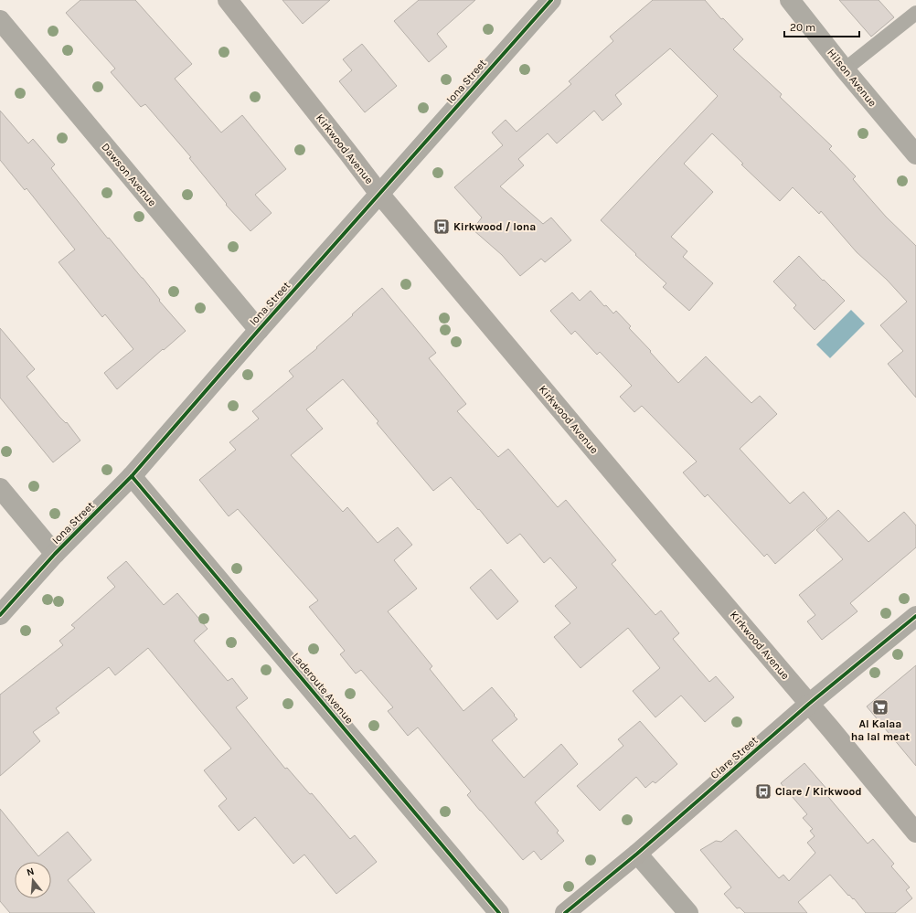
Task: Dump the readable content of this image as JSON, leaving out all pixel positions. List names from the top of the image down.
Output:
{
  "streets": {
    "main road": ["Kirkwood Avenue", "Clare Street"],
    "street": [
      "Hilson Avenue",
      "Iona Street",
      "Dawson Avenue",
      "Laderoute Avenue"
    ]
  },
  "crossings": [
    ["Iona Street", "Kirkwood Avenue"],
    ["Iona Street", "Dawson Avenue"],
    ["Iona Street", "Laderoute Avenue"],
    ["Kirkwood Avenue", "Clare Street"]
  ],
  "places": {
    "bus stop": ["Kirkwood / Iona", "Clare / Kirkwood"],
    "supermarket": ["Al Kalaa ha lal meat"]
  },
  "scale_bar": "20 m",
  "north": "top"
}
